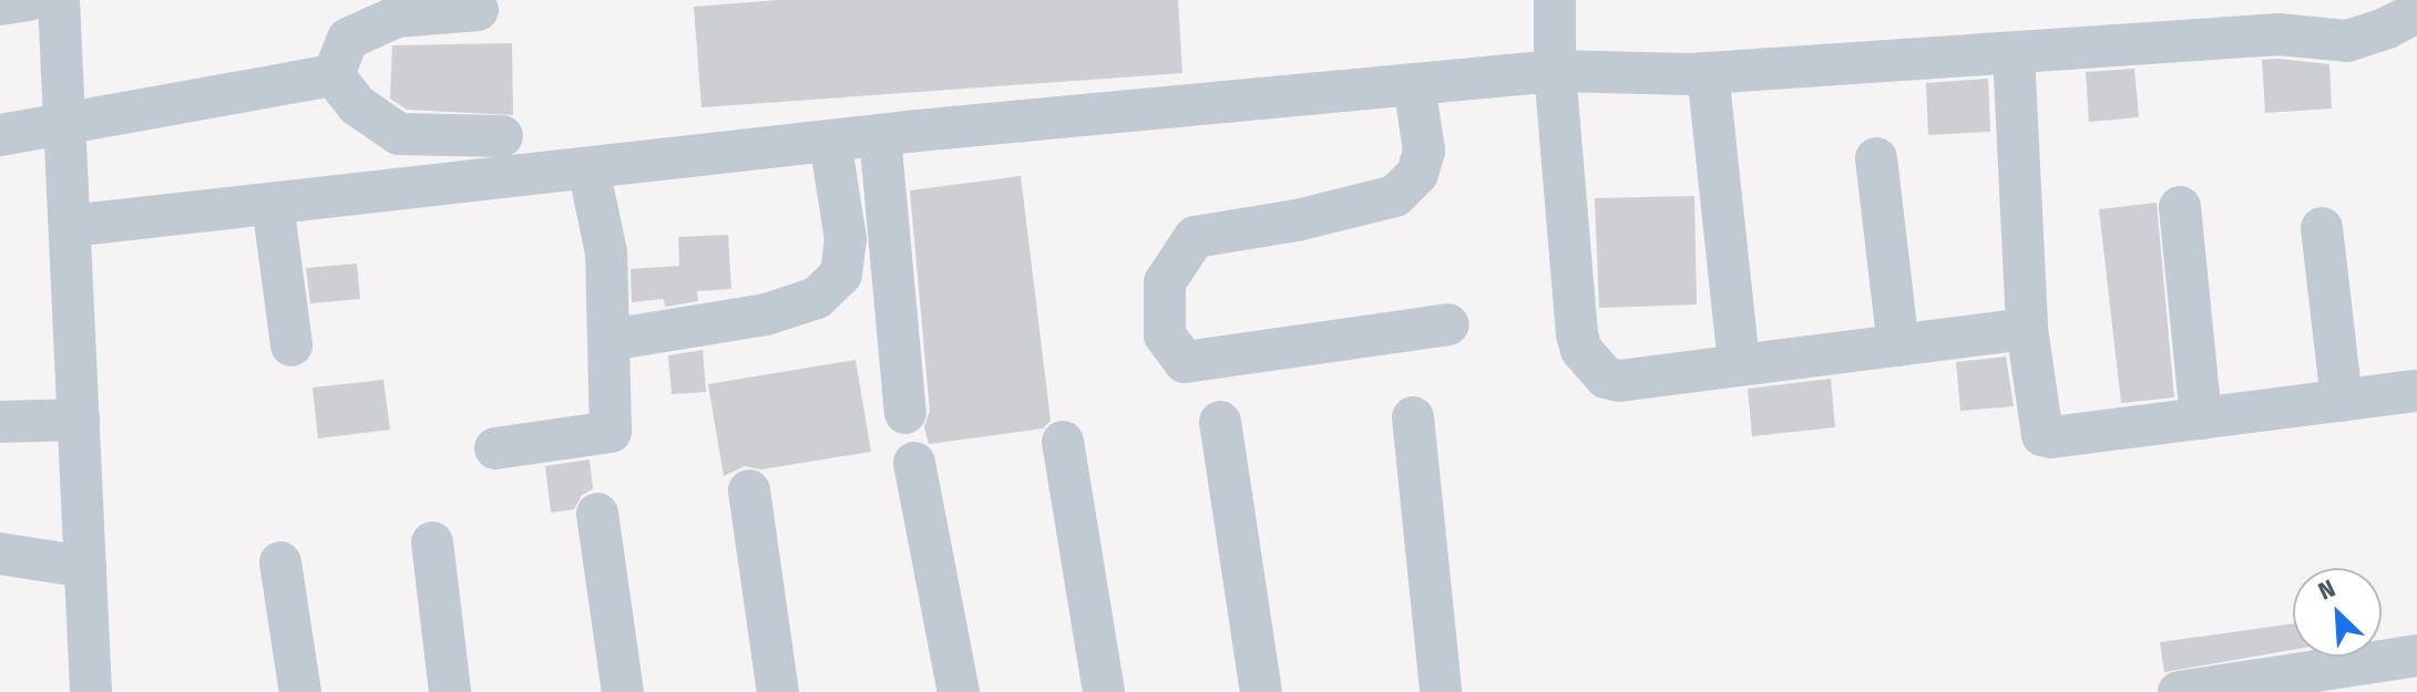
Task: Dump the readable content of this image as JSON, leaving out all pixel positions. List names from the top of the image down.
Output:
{
  "north": "top left"
}
